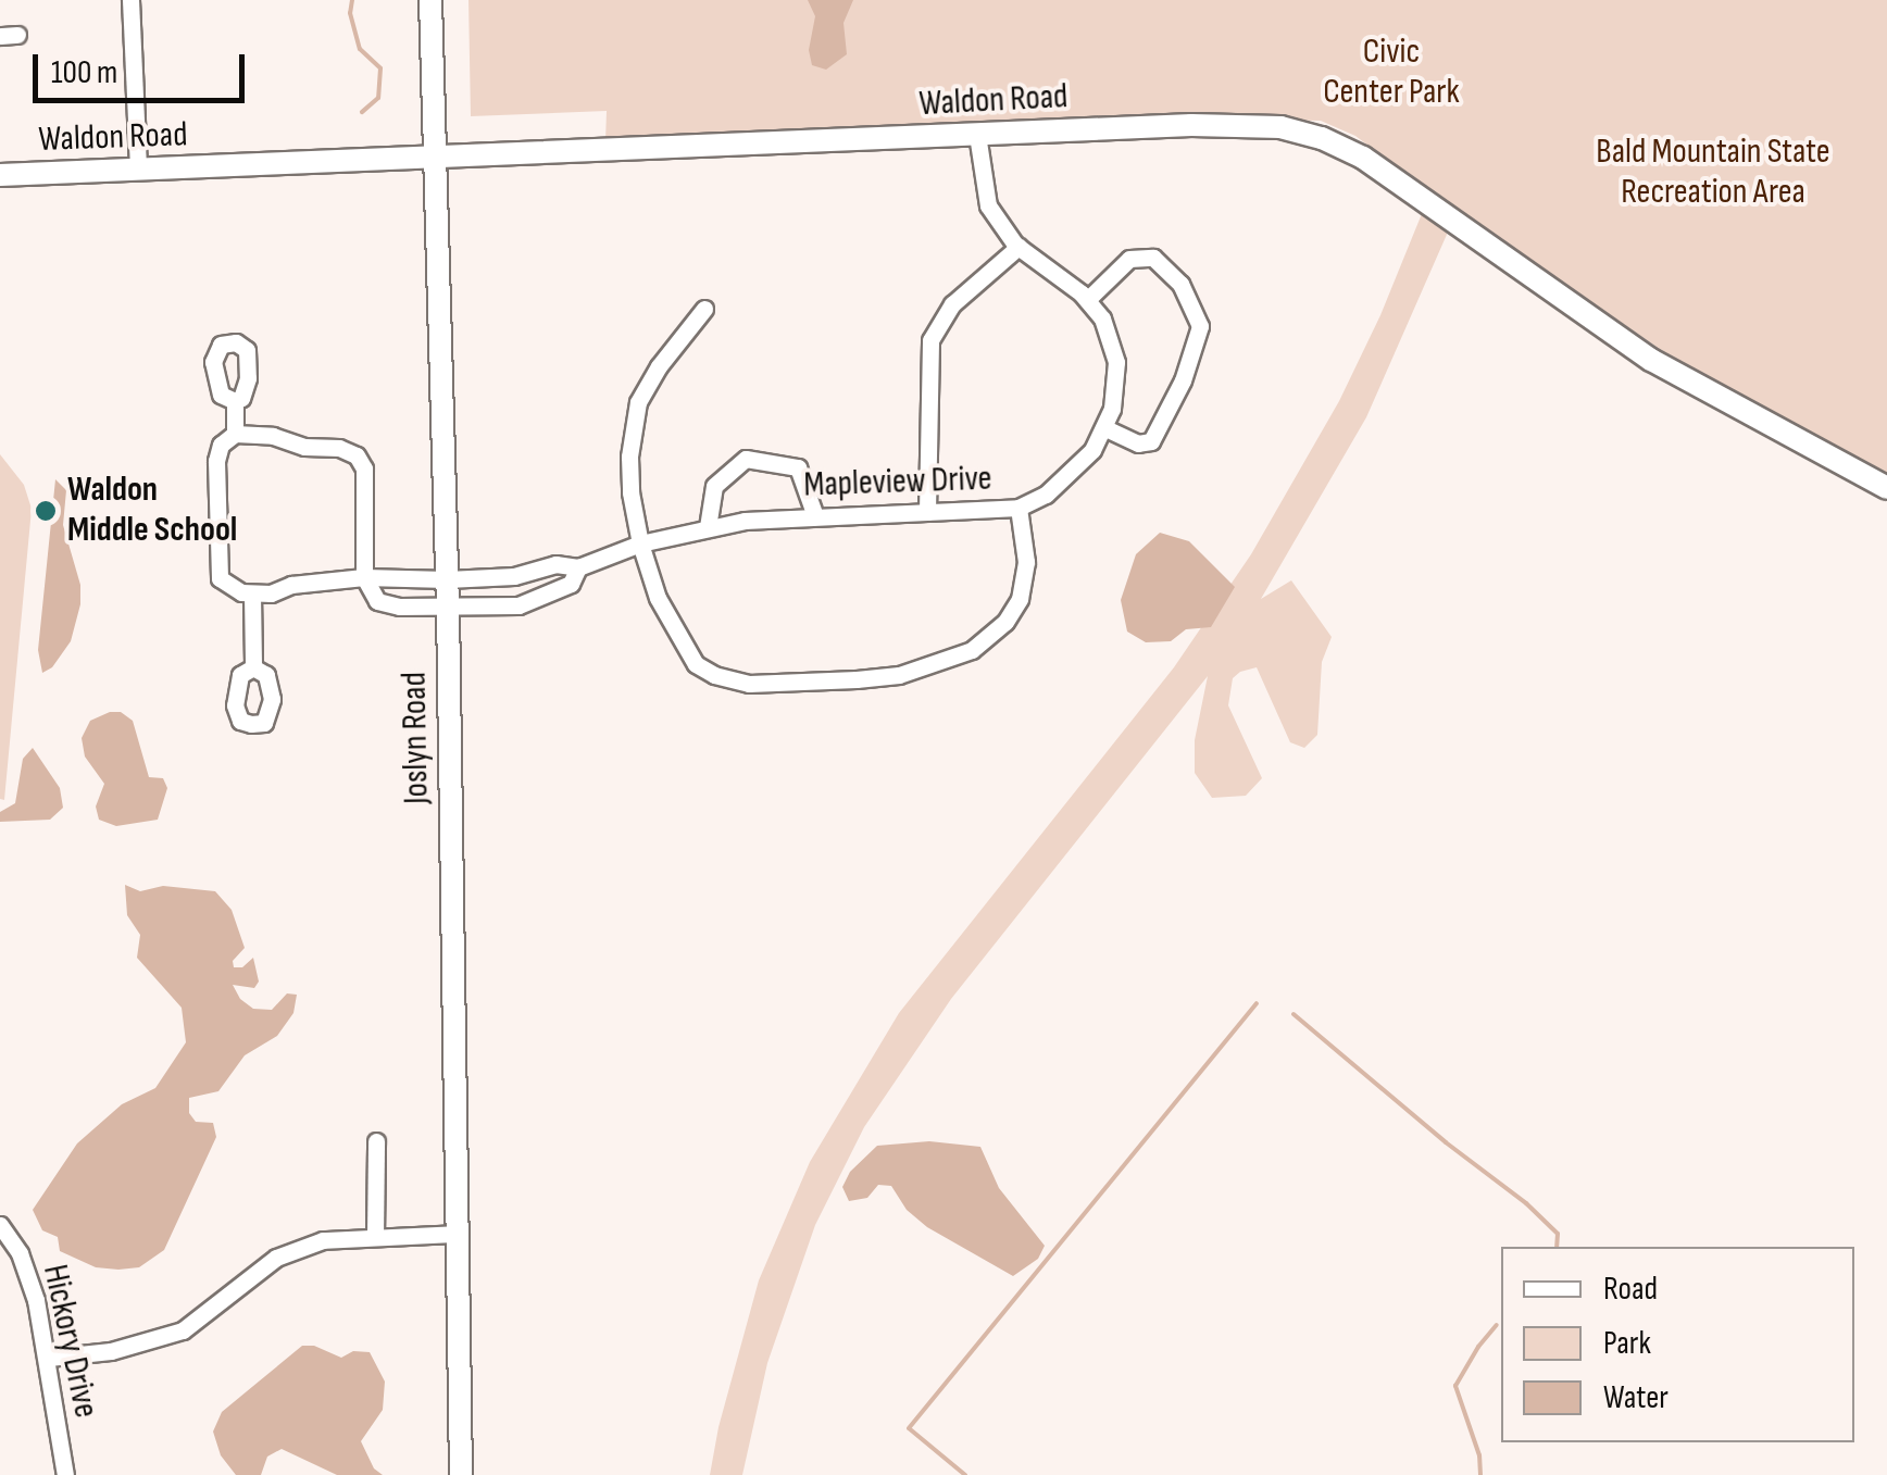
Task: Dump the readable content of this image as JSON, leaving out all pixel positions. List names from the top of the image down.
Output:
{
  "streets": {
    "street": [
      "Waldon Road",
      "Mapleview Drive",
      "Joslyn Road",
      "Hickory Drive"
    ]
  },
  "crossings": [
    ["Waldon Road", "Mapleview Drive"],
    ["Waldon Road", "Joslyn Road"],
    ["Mapleview Drive", "Joslyn Road"]
  ],
  "parks": ["Civic Center Park", "Bald Mountain State Recreation Area"],
  "places": ["Waldon Middle School"],
  "legend": ["Road", "Park", "Water"],
  "scale_bar": "100 m"
}
